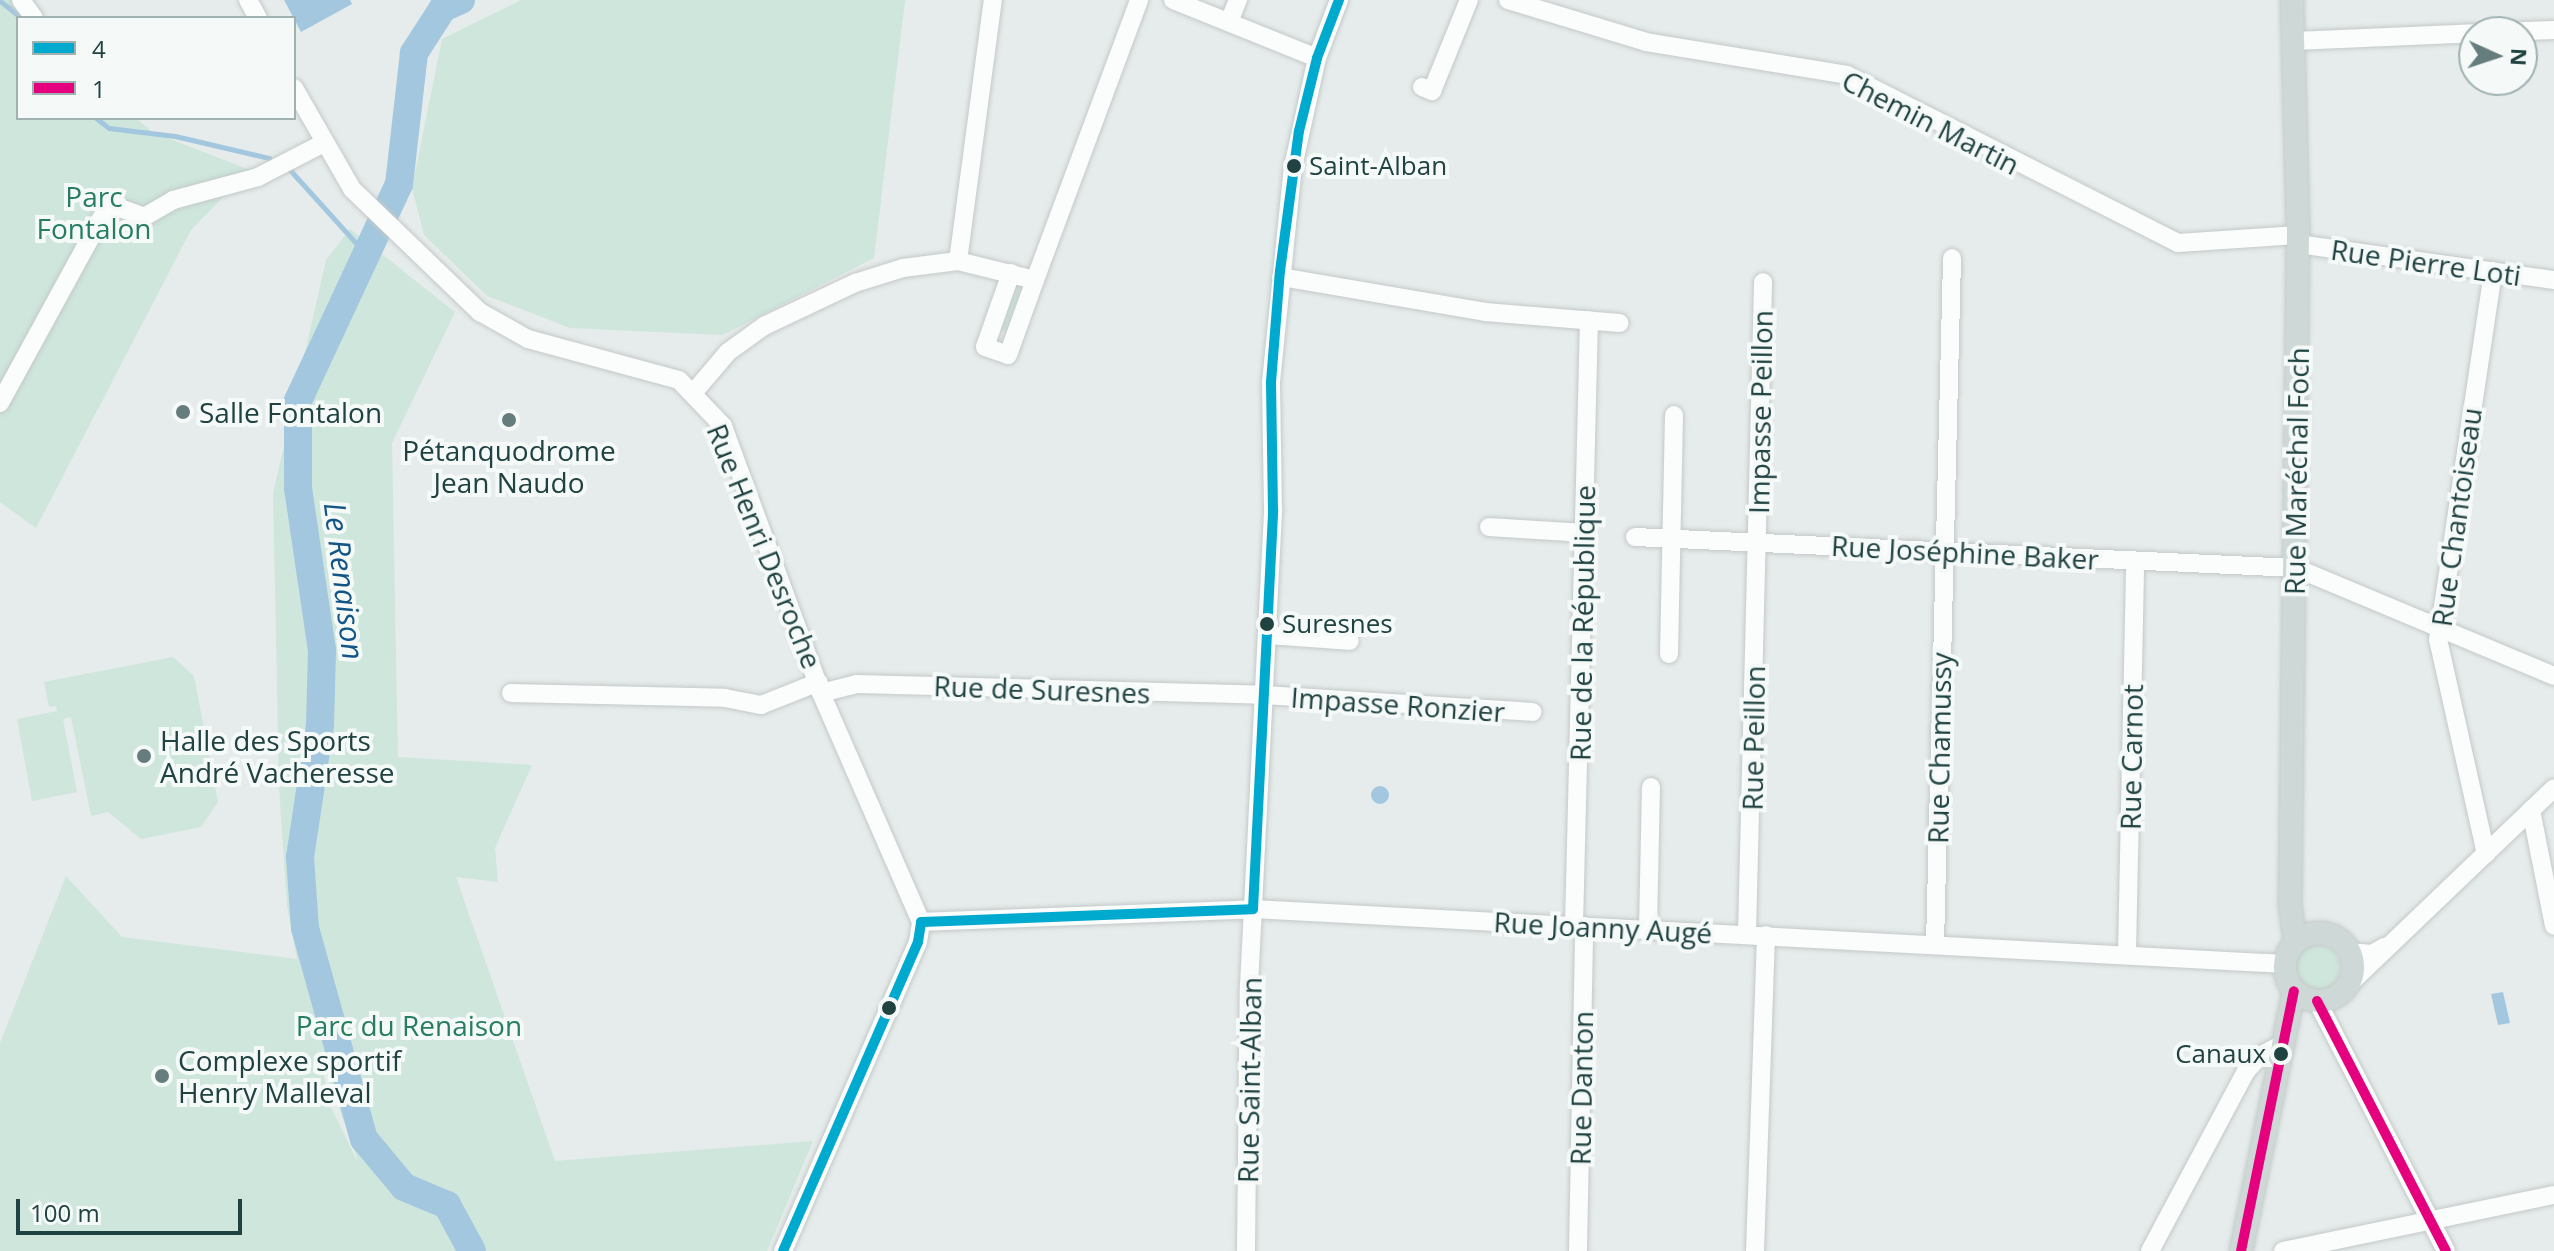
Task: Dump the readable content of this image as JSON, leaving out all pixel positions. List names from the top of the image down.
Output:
{
  "streets": {
    "main road": ["Rue Maréchal Foch"],
    "street": [
      "Chemin Martin",
      "Rue Pierre Loti",
      "Impasse Peillon",
      "Rue Chantoiseau",
      "Rue Henri Desroche",
      "Rue Joséphine Baker",
      "Rue de la République",
      "Rue de Suresnes",
      "Impasse Ronzier",
      "Rue Peillon",
      "Rue Chamussy",
      "Rue Carnot",
      "Rue Joanny Augé",
      "Rue Saint-Alban",
      "Rue Danton"
    ]
  },
  "crossings": [
    ["Chemin Martin", "Rue Pierre Loti"],
    ["Chemin Martin", "Rue Maréchal Foch"],
    ["Rue Pierre Loti", "Rue Maréchal Foch"],
    ["Rue Pierre Loti", "Rue Chantoiseau"],
    ["Impasse Peillon", "Rue Joséphine Baker"],
    ["Impasse Peillon", "Rue Peillon"],
    ["Rue Maréchal Foch", "Rue Joséphine Baker"],
    ["Rue Maréchal Foch", "Rue Joanny Augé"],
    ["Rue Chantoiseau", "Rue Joséphine Baker"],
    ["Rue Henri Desroche", "Rue de Suresnes"],
    ["Rue Henri Desroche", "Rue Joanny Augé"],
    ["Rue Joséphine Baker", "Rue Peillon"],
    ["Rue Joséphine Baker", "Rue Chamussy"],
    ["Rue Joséphine Baker", "Rue Carnot"],
    ["Rue de la République", "Rue Joanny Augé"],
    ["Rue de la République", "Rue Danton"],
    ["Rue de Suresnes", "Impasse Ronzier"],
    ["Rue de Suresnes", "Rue Saint-Alban"],
    ["Impasse Ronzier", "Rue Saint-Alban"],
    ["Rue Peillon", "Rue Joanny Augé"],
    ["Rue Chamussy", "Rue Joanny Augé"],
    ["Rue Carnot", "Rue Joanny Augé"],
    ["Rue Joanny Augé", "Rue Saint-Alban"],
    ["Rue Joanny Augé", "Rue Danton"]
  ],
  "water": ["Le Renaison"],
  "parks": ["Parc Fontalon", "Parc du Renaison"],
  "places": [
    "Saint-Alban",
    "Salle Fontalon",
    "Pétanquodrome Jean Naudo",
    "Suresnes",
    "Halle des Sports André Vacheresse",
    "Canaux",
    "Complexe sportif Henry Malleval"
  ],
  "lines": ["transit line 4", "transit line 1"],
  "legend": ["4", "1"],
  "scale_bar": "100 m",
  "north": "right"
}
